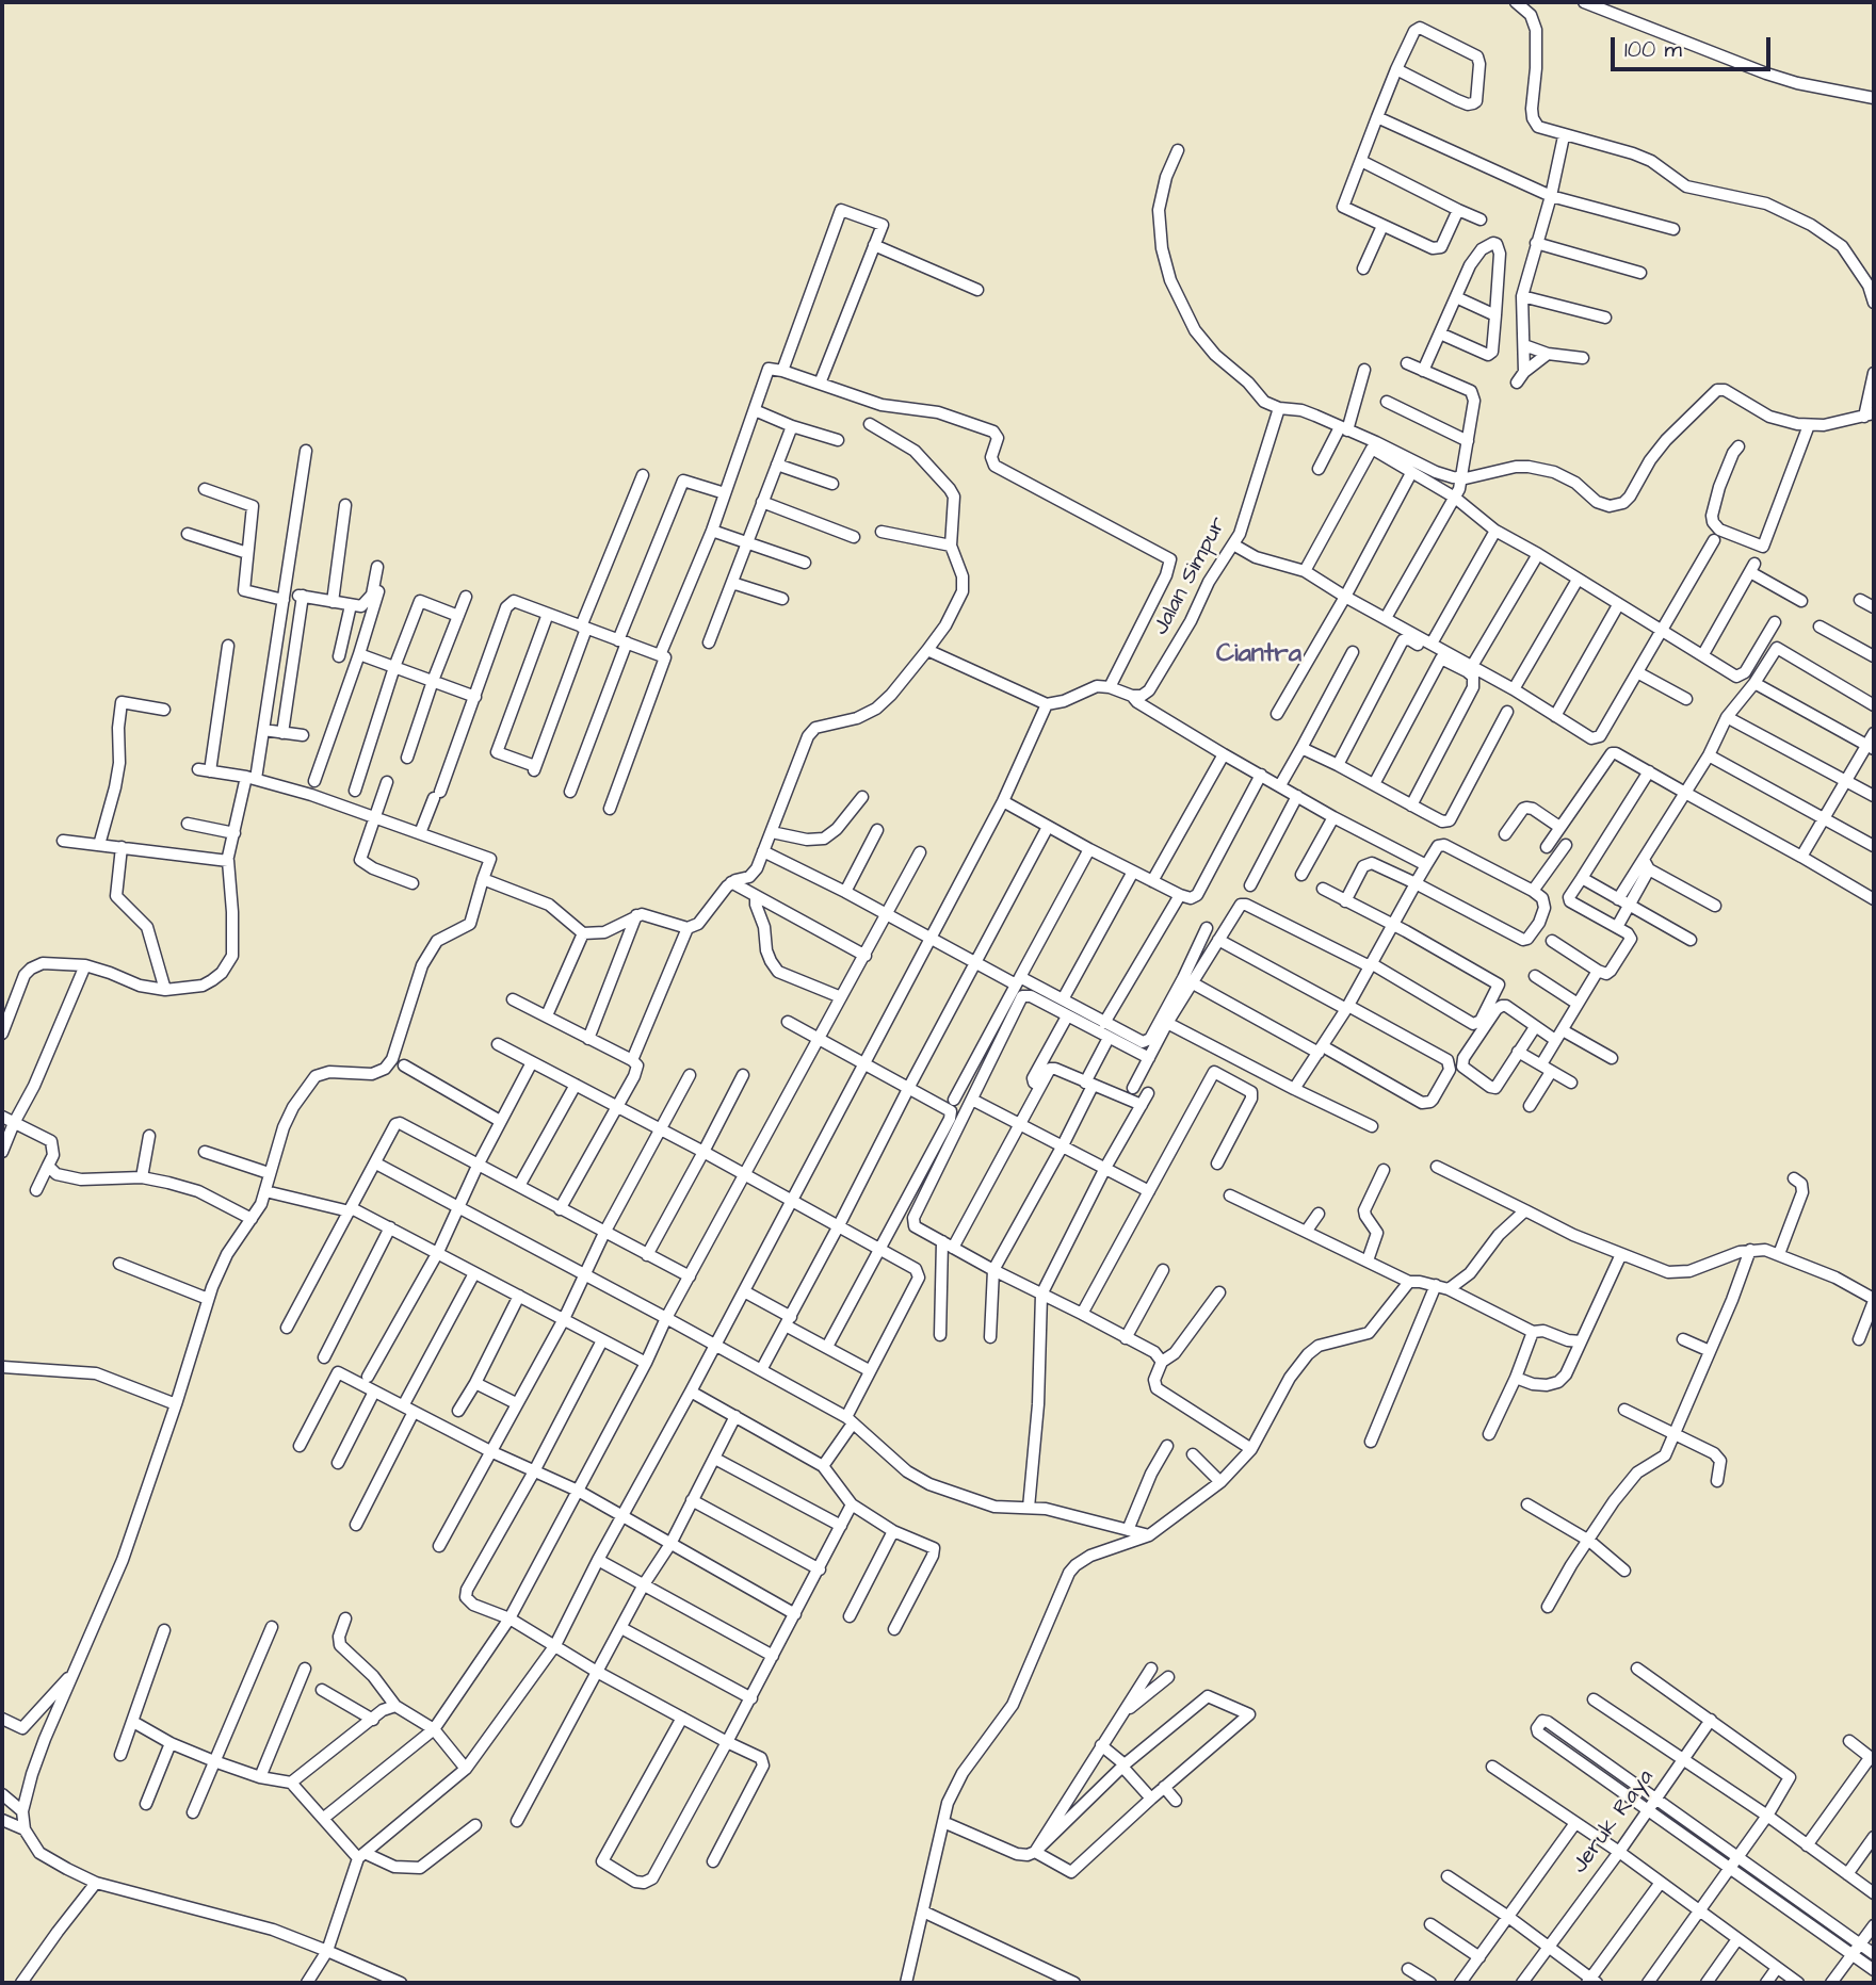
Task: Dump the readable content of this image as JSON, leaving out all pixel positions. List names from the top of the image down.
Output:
{
  "streets": {
    "street": ["Jalan Simpur", "Jeruk Raya"]
  },
  "districts": ["Ciantra"],
  "scale_bar": "100 m"
}
